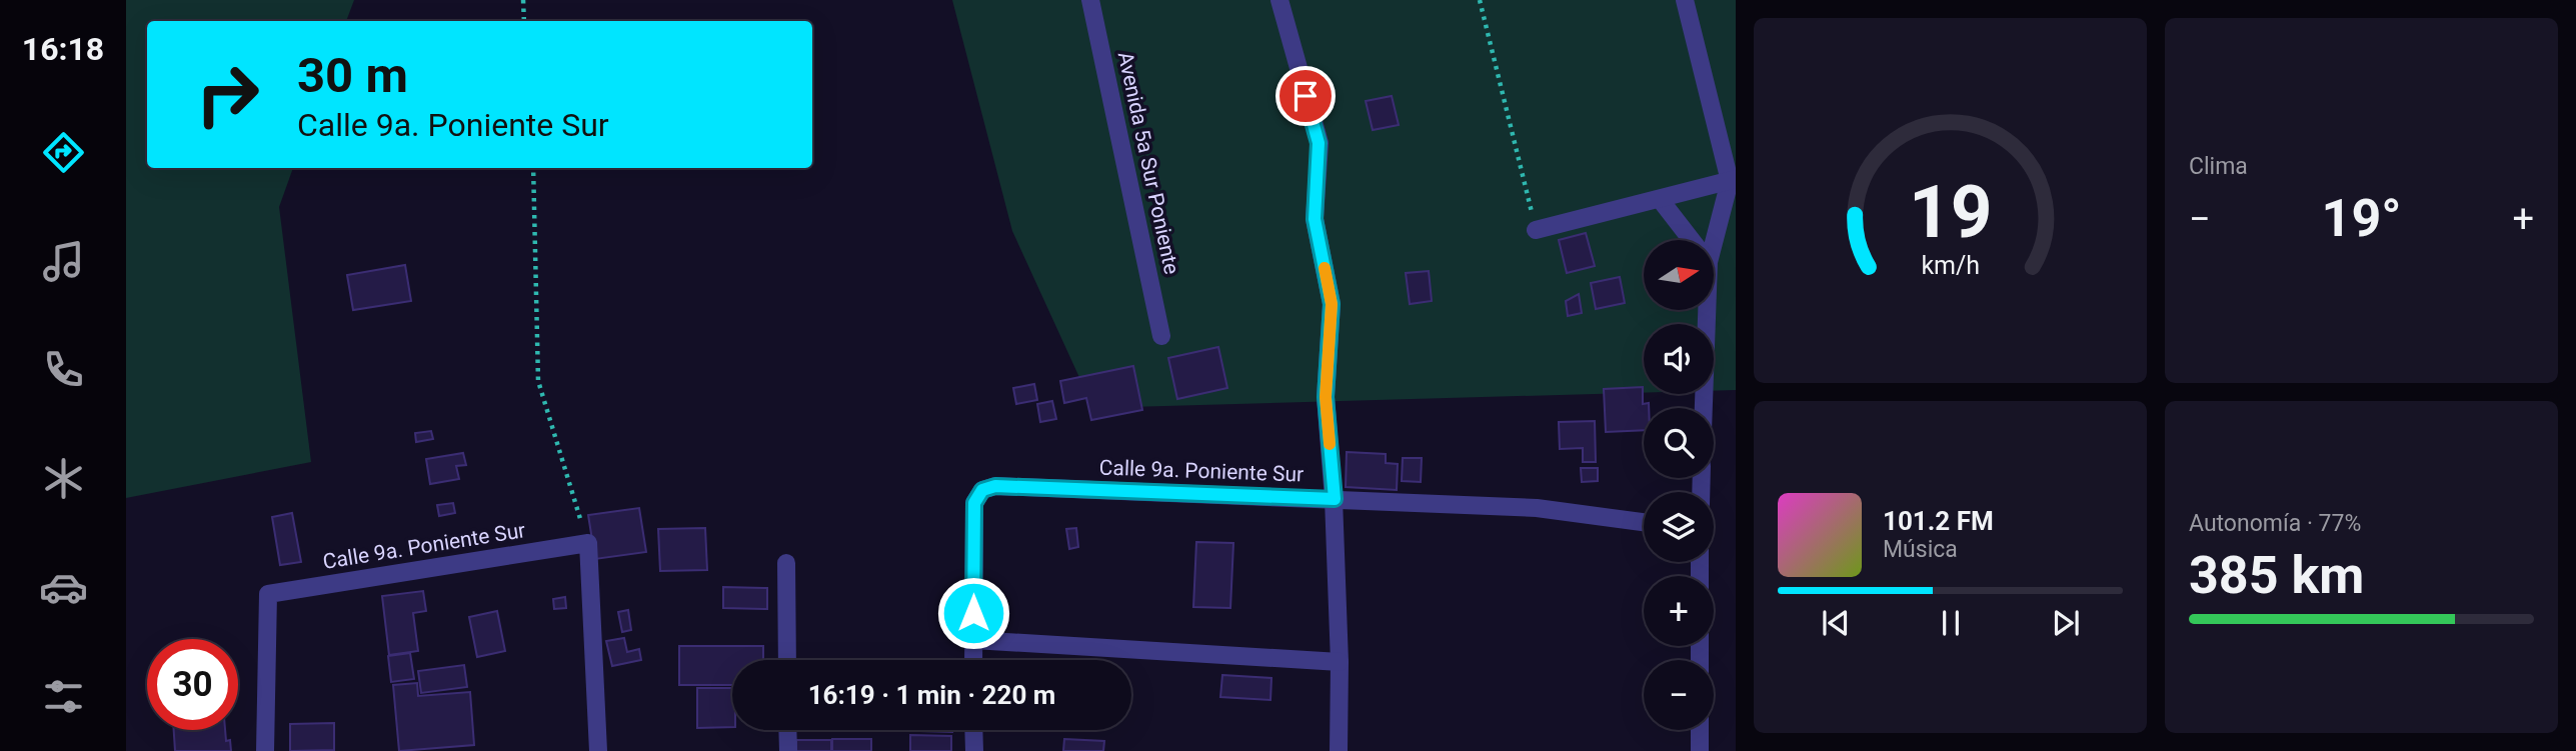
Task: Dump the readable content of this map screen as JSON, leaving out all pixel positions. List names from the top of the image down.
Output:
{
  "streets": {
    "street": ["Avenida 5a Sur Poniente", "Calle 9a. Poniente Sur"]
  },
  "north": "right",
  "page": {
    "tabs": "16:18",
    "tile": [
      "Clima",
      ["Autonomía · 77%", "385 km"]
    ],
    "turn": ["30 m", "Calle 9a. Poniente Sur"],
    "heat": ["−", "19°", "+"],
    "map_buttons": ["+", "−"],
    "song": ["101.2 FM", "Música"],
    "limit": "30",
    "trip": "16:19 · 1 min · 220 m",
    "gauge": ["19", "km/h"]
  }
}
